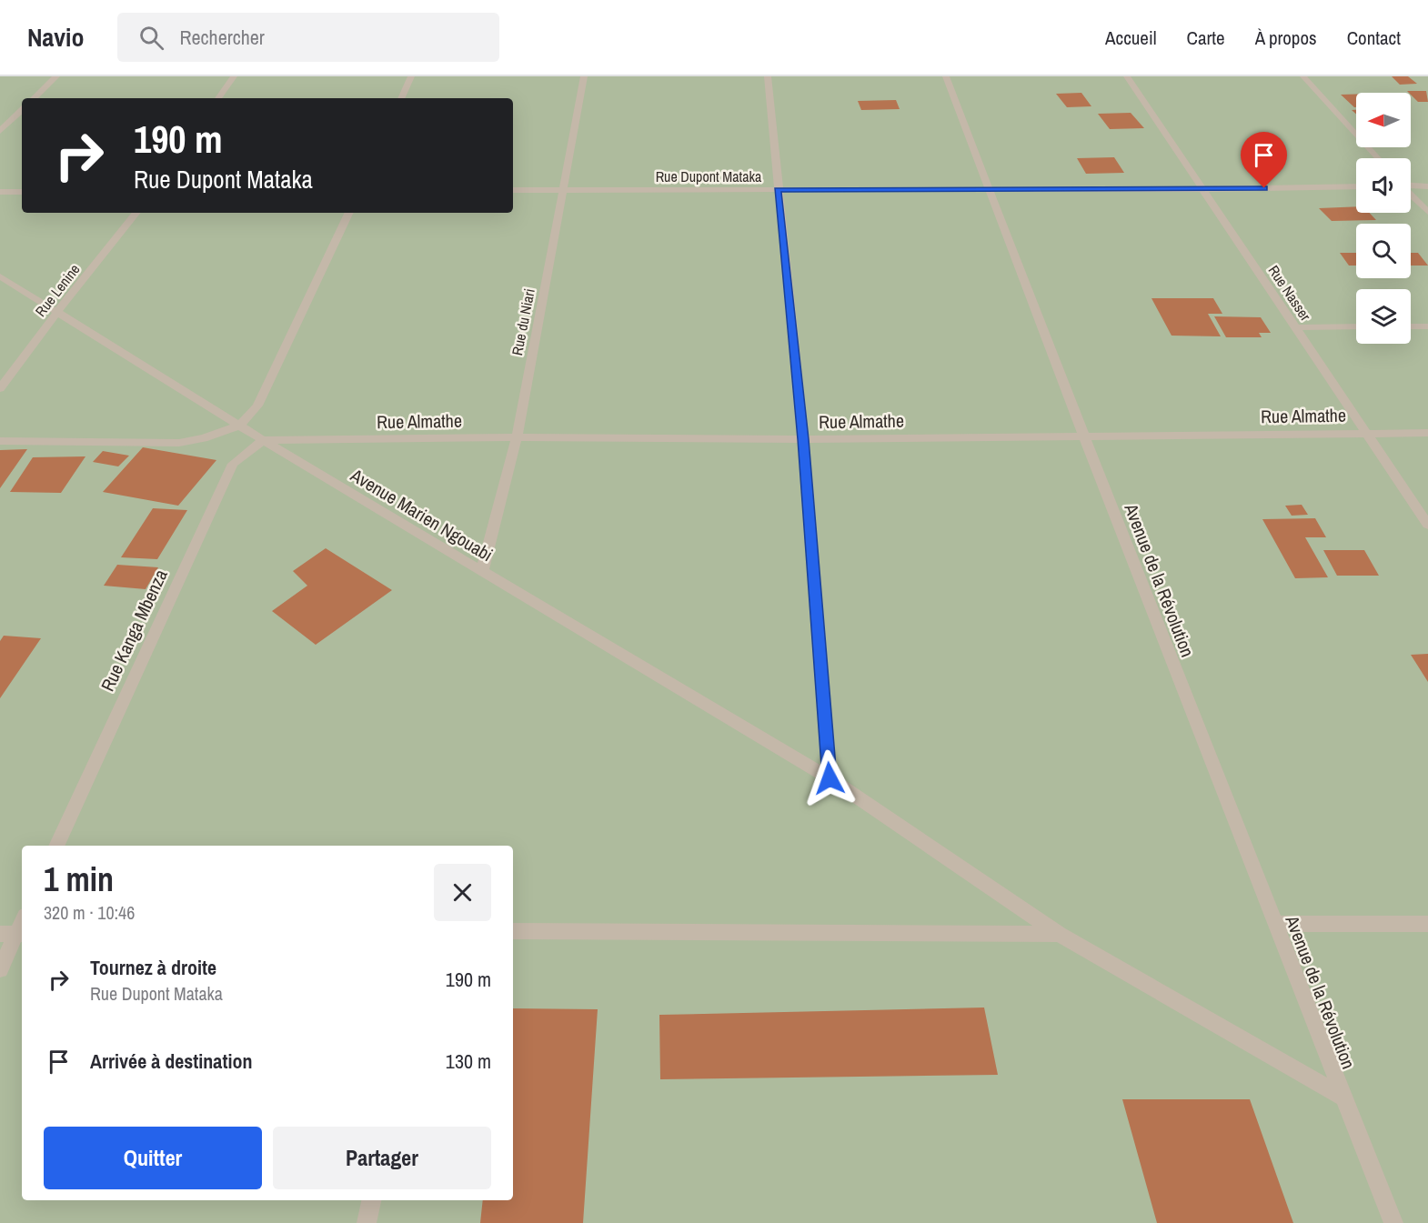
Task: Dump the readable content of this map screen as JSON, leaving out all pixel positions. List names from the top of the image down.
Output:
{
  "streets": {
    "street": [
      "Rue Dupont Mataka",
      "Rue Lenine",
      "Rue Nasser",
      "Rue du Niari",
      "Rue Almathe",
      "Avenue Marien Ngouabi",
      "Avenue de la Révolution",
      "Rue Kanga Mbenza"
    ]
  },
  "crossings": [
    ["Rue Dupont Mataka", "Rue Nasser"],
    ["Rue Dupont Mataka", "Rue du Niari"],
    ["Rue Dupont Mataka", "Avenue de la Révolution"],
    ["Rue Lenine", "Avenue Marien Ngouabi"],
    ["Rue Nasser", "Rue Almathe"],
    ["Rue du Niari", "Rue Almathe"],
    ["Rue du Niari", "Avenue Marien Ngouabi"],
    ["Rue Almathe", "Avenue Marien Ngouabi"],
    ["Rue Almathe", "Avenue de la Révolution"],
    ["Rue Almathe", "Rue Kanga Mbenza"],
    ["Avenue Marien Ngouabi", "Avenue de la Révolution"],
    ["Avenue Marien Ngouabi", "Rue Kanga Mbenza"]
  ],
  "north": "left",
  "page": {
    "header": "Navio",
    "search": "Rechercher",
    "nav": [
      "Accueil",
      "Carte",
      "À propos",
      "Contact"
    ],
    "turn": ["190 m", "Rue Dupont Mataka"],
    "heading": ["1 min", "320 m · 10:46"],
    "list": [
      {
        "name": "Tournez à droite",
        "note": "Rue Dupont Mataka",
        "value": "190 m"
      },
      {
        "name": "Arrivée à destination",
        "value": "130 m"
      }
    ],
    "buttons": ["Quitter", "Partager"]
  }
}
